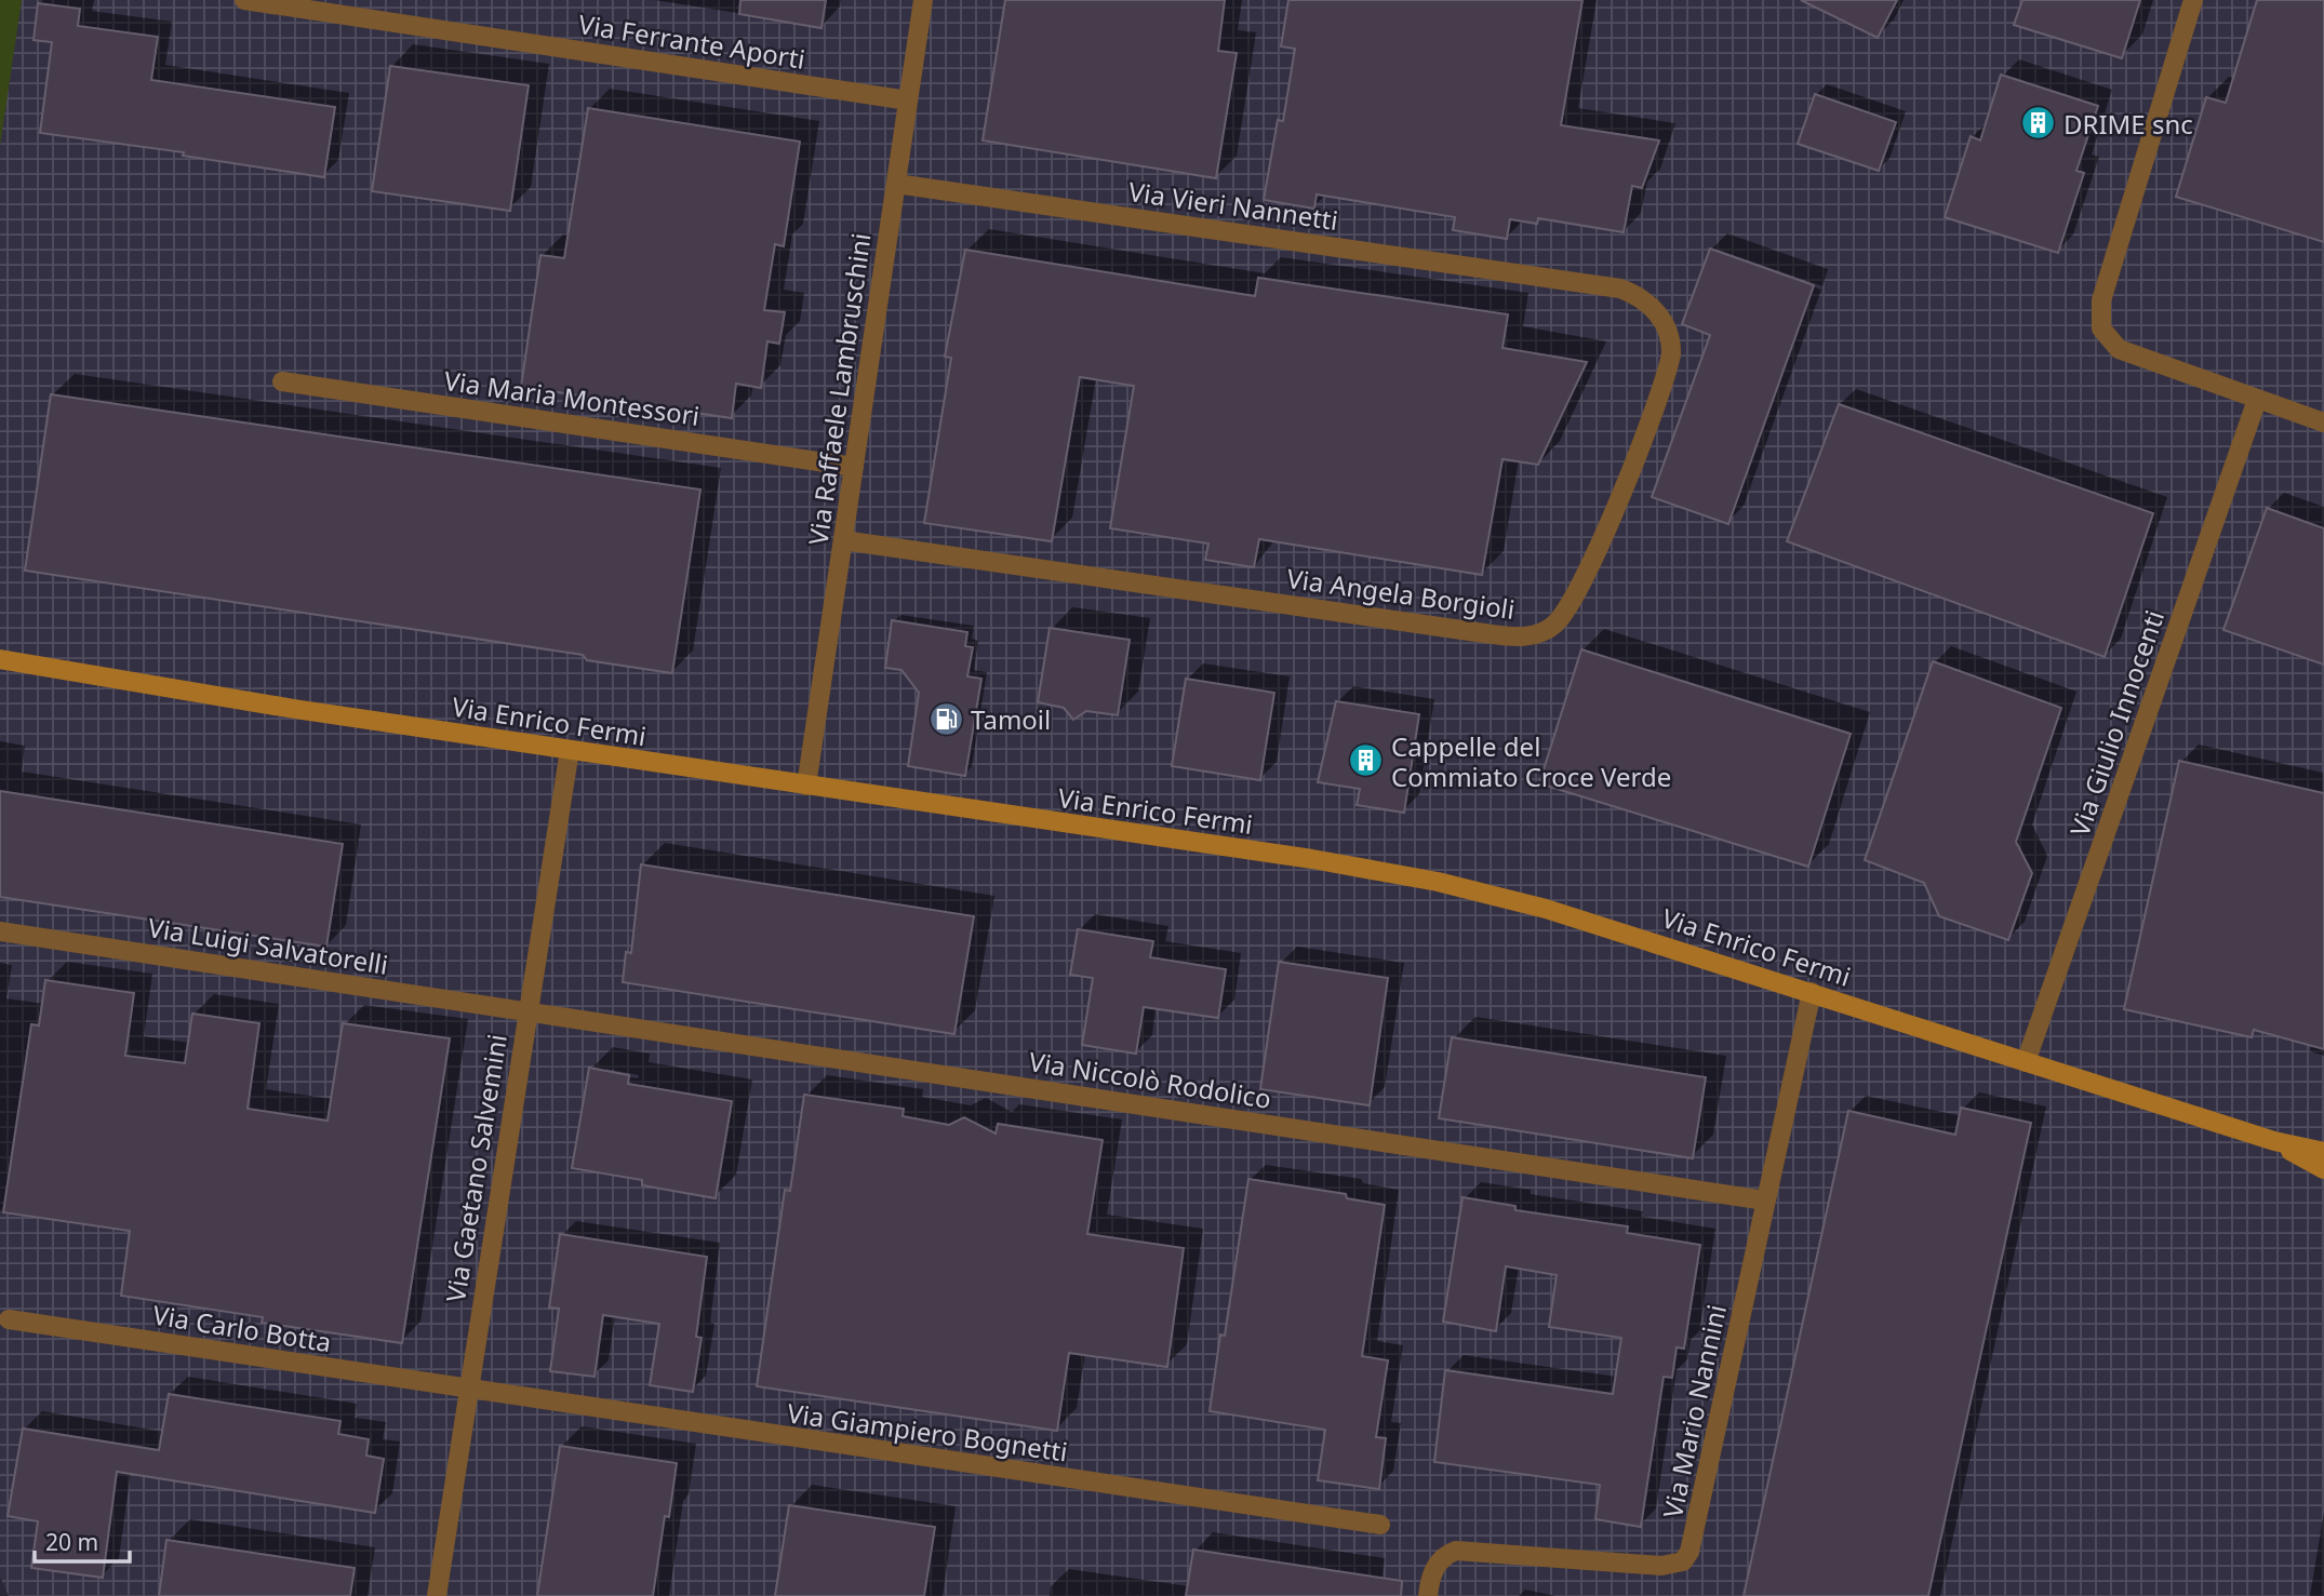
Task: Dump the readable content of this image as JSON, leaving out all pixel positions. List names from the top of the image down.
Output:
{
  "streets": {
    "street": [
      "Via Ferrante Aporti",
      "Via Vieri Nannetti",
      "Via Raffaele Lambruschini",
      "Via Maria Montessori",
      "Via Angela Borgioli",
      "Via Enrico Fermi",
      "Via Giulio Innocenti",
      "Via Luigi Salvatorelli",
      "Via Niccolò Rodolico",
      "Via Gaetano Salvemini",
      "Via Carlo Botta",
      "Via Mario Nannini",
      "Via Giampiero Bognetti"
    ]
  },
  "crossings": [
    ["Via Ferrante Aporti", "Via Raffaele Lambruschini"],
    ["Via Vieri Nannetti", "Via Raffaele Lambruschini"],
    ["Via Vieri Nannetti", "Via Angela Borgioli"],
    ["Via Raffaele Lambruschini", "Via Maria Montessori"],
    ["Via Raffaele Lambruschini", "Via Angela Borgioli"],
    ["Via Raffaele Lambruschini", "Via Enrico Fermi"],
    ["Via Enrico Fermi", "Via Giulio Innocenti"],
    ["Via Enrico Fermi", "Via Gaetano Salvemini"],
    ["Via Enrico Fermi", "Via Mario Nannini"],
    ["Via Luigi Salvatorelli", "Via Niccolò Rodolico"],
    ["Via Luigi Salvatorelli", "Via Gaetano Salvemini"],
    ["Via Niccolò Rodolico", "Via Gaetano Salvemini"],
    ["Via Niccolò Rodolico", "Via Mario Nannini"],
    ["Via Gaetano Salvemini", "Via Carlo Botta"],
    ["Via Gaetano Salvemini", "Via Giampiero Bognetti"],
    ["Via Carlo Botta", "Via Giampiero Bognetti"]
  ],
  "places": {
    "building": ["DRIME snc", "Cappelle del Commiato Croce Verde"],
    "fuel station": ["Tamoil"]
  },
  "scale_bar": "20 m"
}
